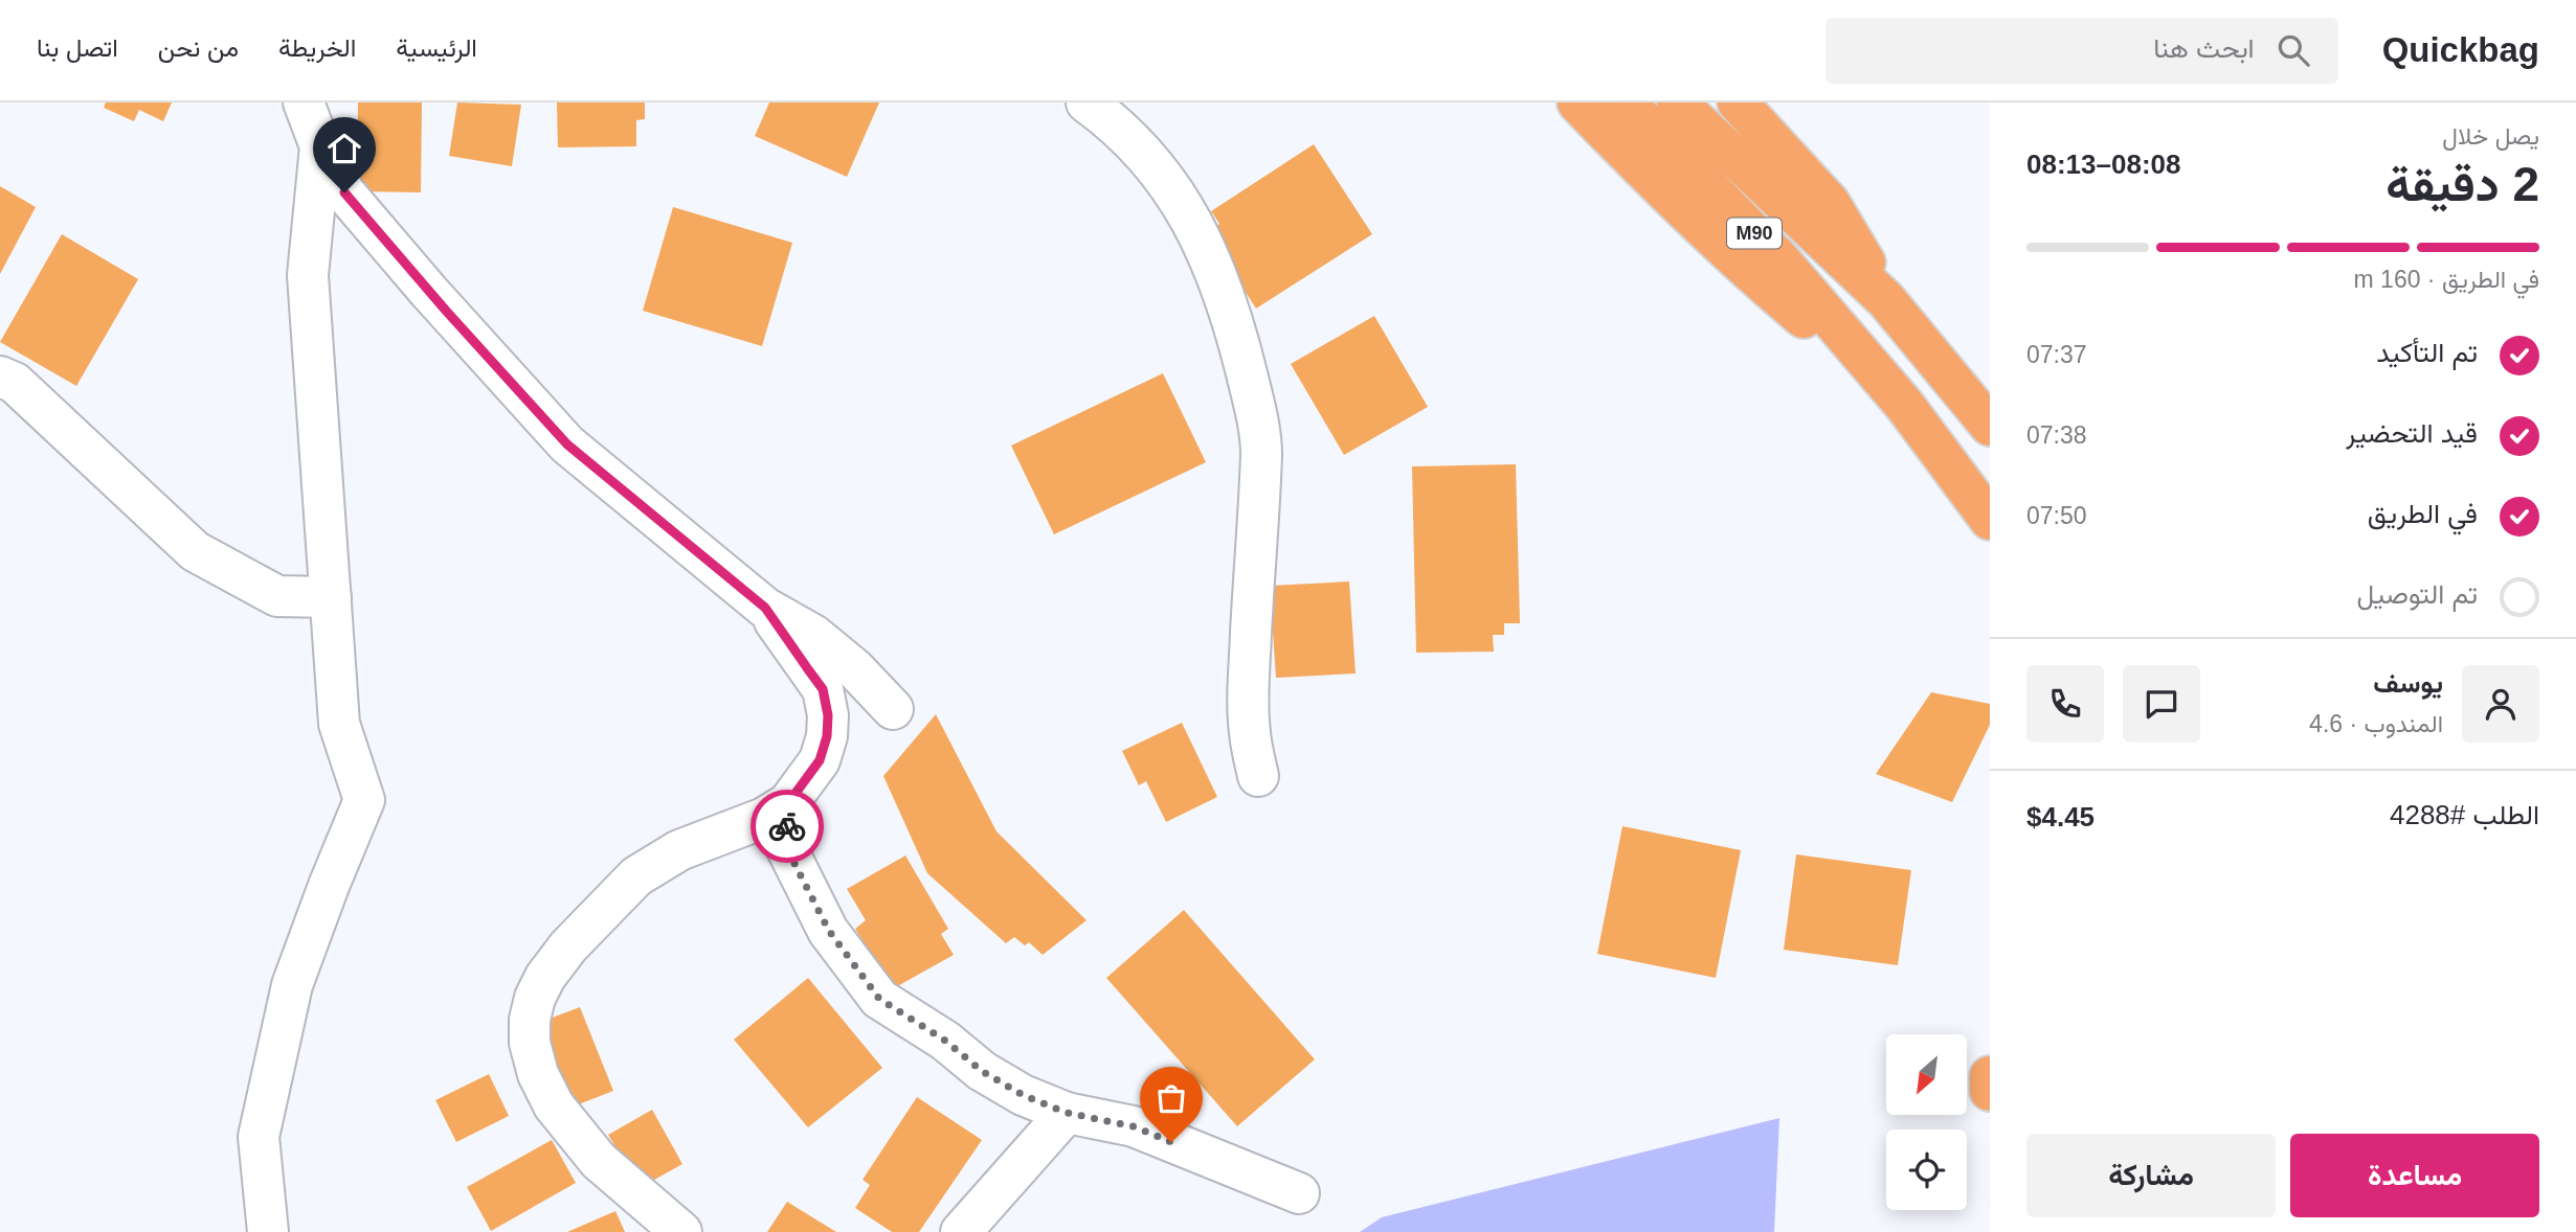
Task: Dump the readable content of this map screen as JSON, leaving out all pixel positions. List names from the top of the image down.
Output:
{
  "streets": {
    "highway": ["M90"]
  },
  "north": "bottom left",
  "page": {
    "header": "Quickbag",
    "search": "ابحث هنا",
    "nav": [
      "الرئيسية",
      "الخريطة",
      "من نحن",
      "اتصل بنا"
    ],
    "heading": ["2 دقيقة", "يصل خلال", "08:08–08:13"],
    "panel": [
      "يوسف",
      "المندوب · 4.6",
      "الطلب #4288",
      "$4.45"
    ],
    "bar": "في الطريق · 160 m",
    "list": [
      ["تم التأكيد", "07:37"],
      ["قيد التحضير", "07:38"],
      ["في الطريق", "07:50"],
      "تم التوصيل"
    ],
    "buttons": ["مساعدة", "مشاركة"]
  }
}
